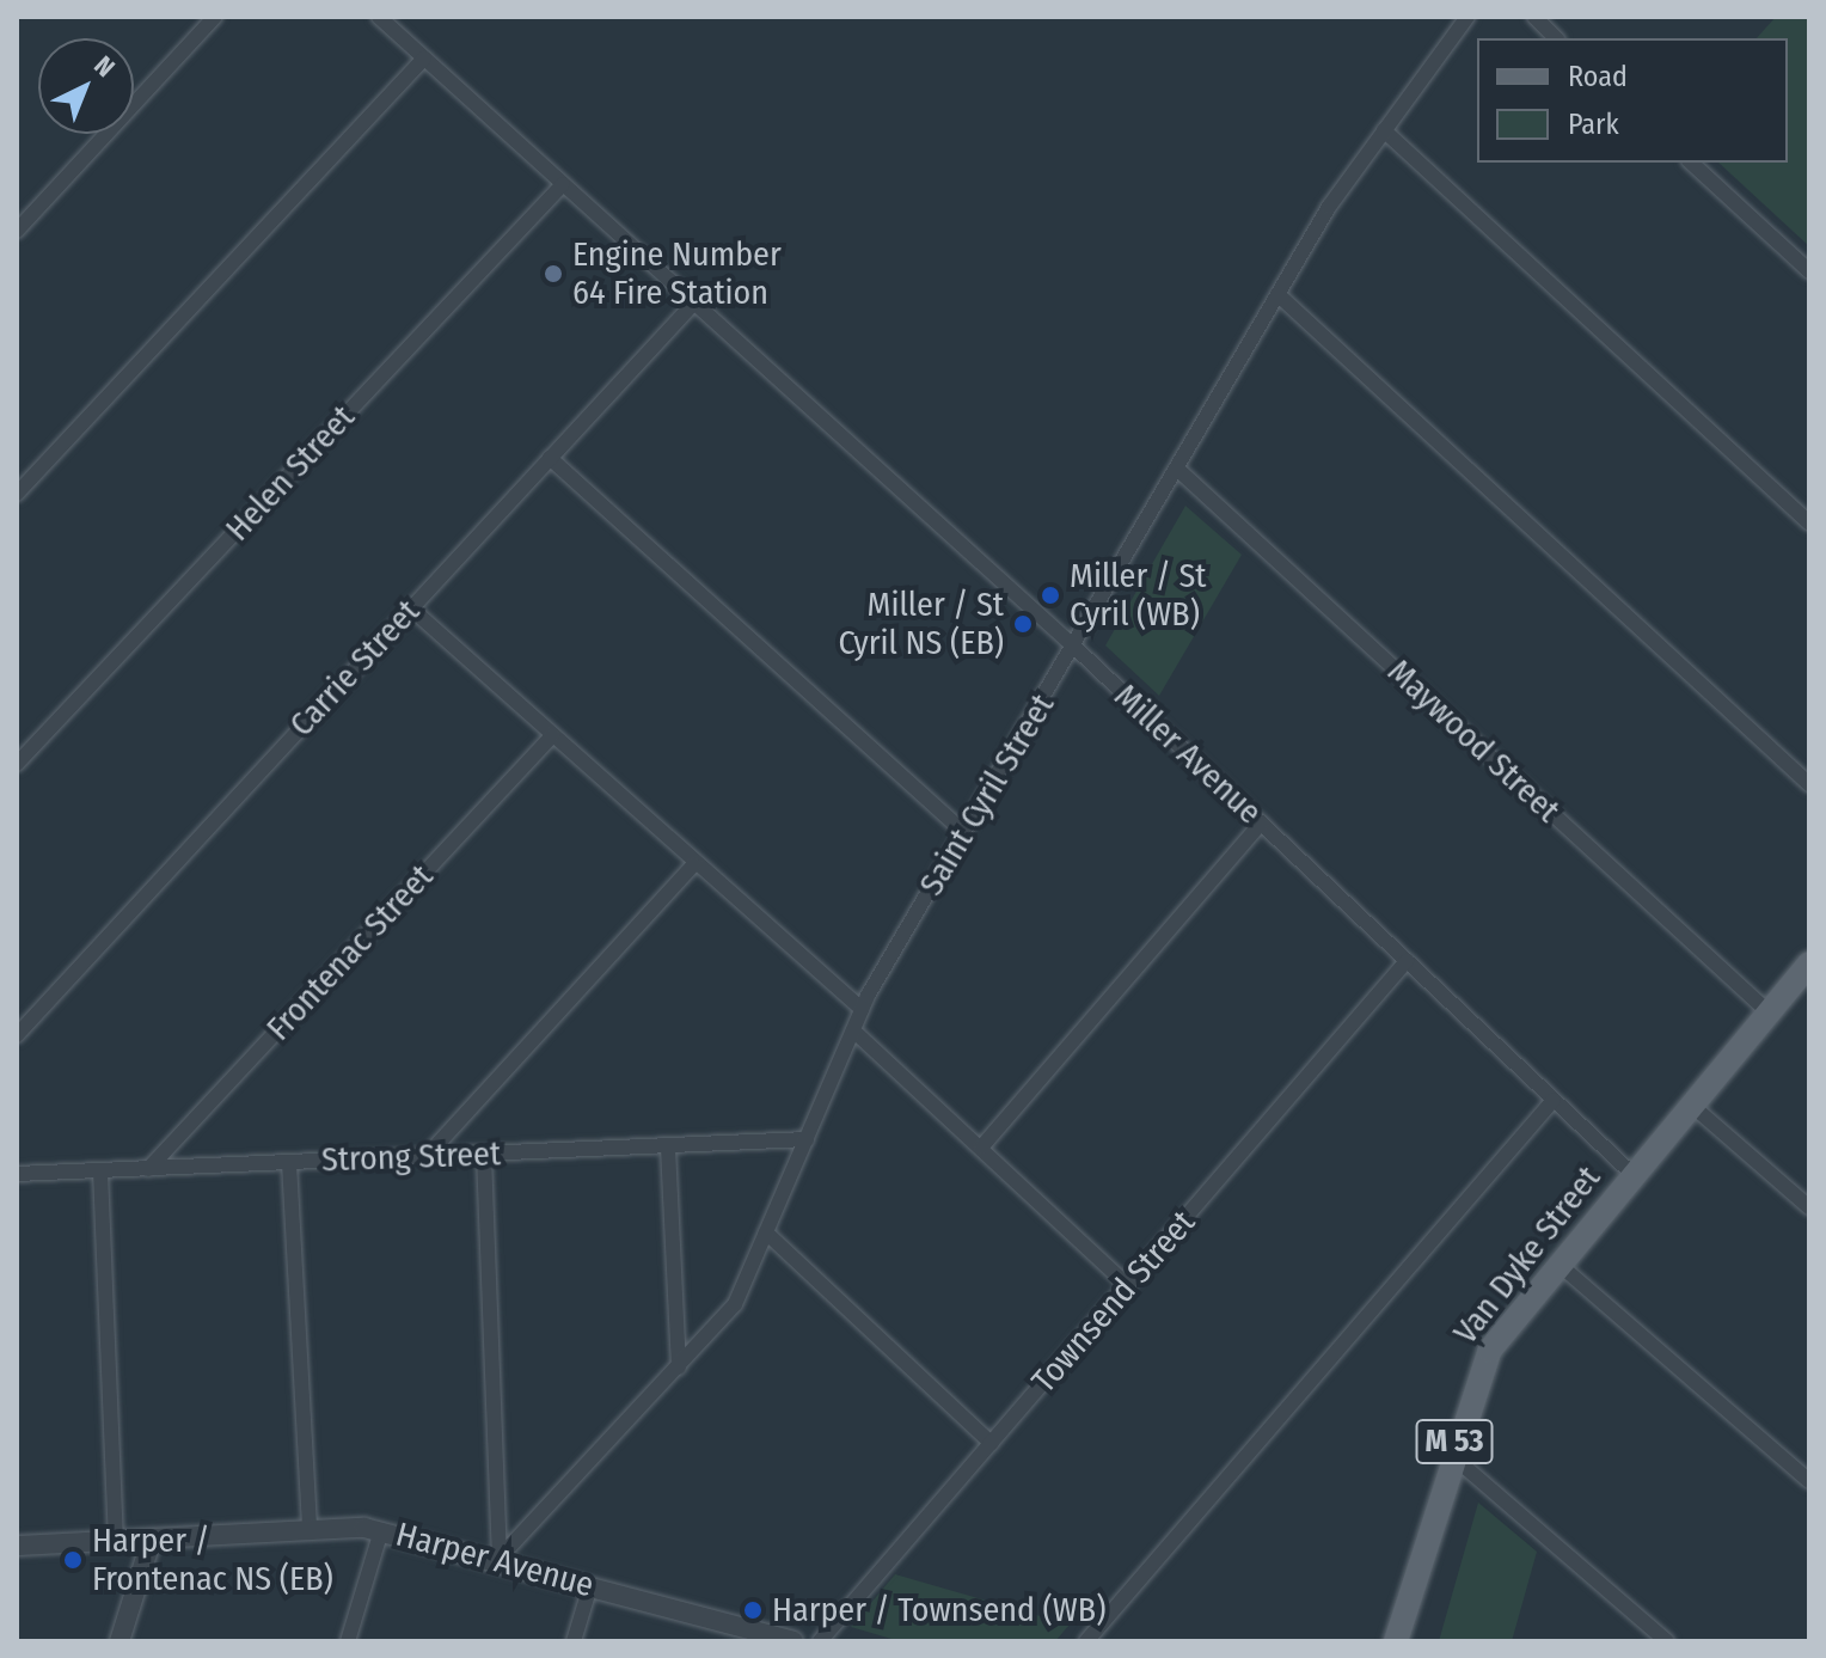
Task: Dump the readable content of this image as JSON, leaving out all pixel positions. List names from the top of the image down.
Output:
{
  "streets": {
    "main road": ["Van Dyke Street", "M 53"],
    "street": [
      "Helen Street",
      "Carrie Street",
      "Maywood Street",
      "Miller Avenue",
      "Saint Cyril Street",
      "Frontenac Street",
      "Strong Street",
      "Townsend Street",
      "Harper Avenue"
    ]
  },
  "crossings": [
    ["Helen Street", "Miller Avenue"],
    ["Carrie Street", "Miller Avenue"],
    ["Maywood Street", "Saint Cyril Street"],
    ["Maywood Street", "Van Dyke Street"],
    ["Miller Avenue", "Saint Cyril Street"],
    ["Miller Avenue", "Van Dyke Street"],
    ["Miller Avenue", "Townsend Street"],
    ["Saint Cyril Street", "Strong Street"],
    ["Saint Cyril Street", "Harper Avenue"],
    ["Frontenac Street", "Strong Street"]
  ],
  "places": [
    "Engine Number 64 Fire Station",
    "Miller / St Cyril (WB)",
    "Miller / St Cyril NS (EB)",
    "Harper / Frontenac NS (EB)",
    "Harper / Townsend (WB)"
  ],
  "legend": ["Road", "Park"],
  "north": "top right"
}
